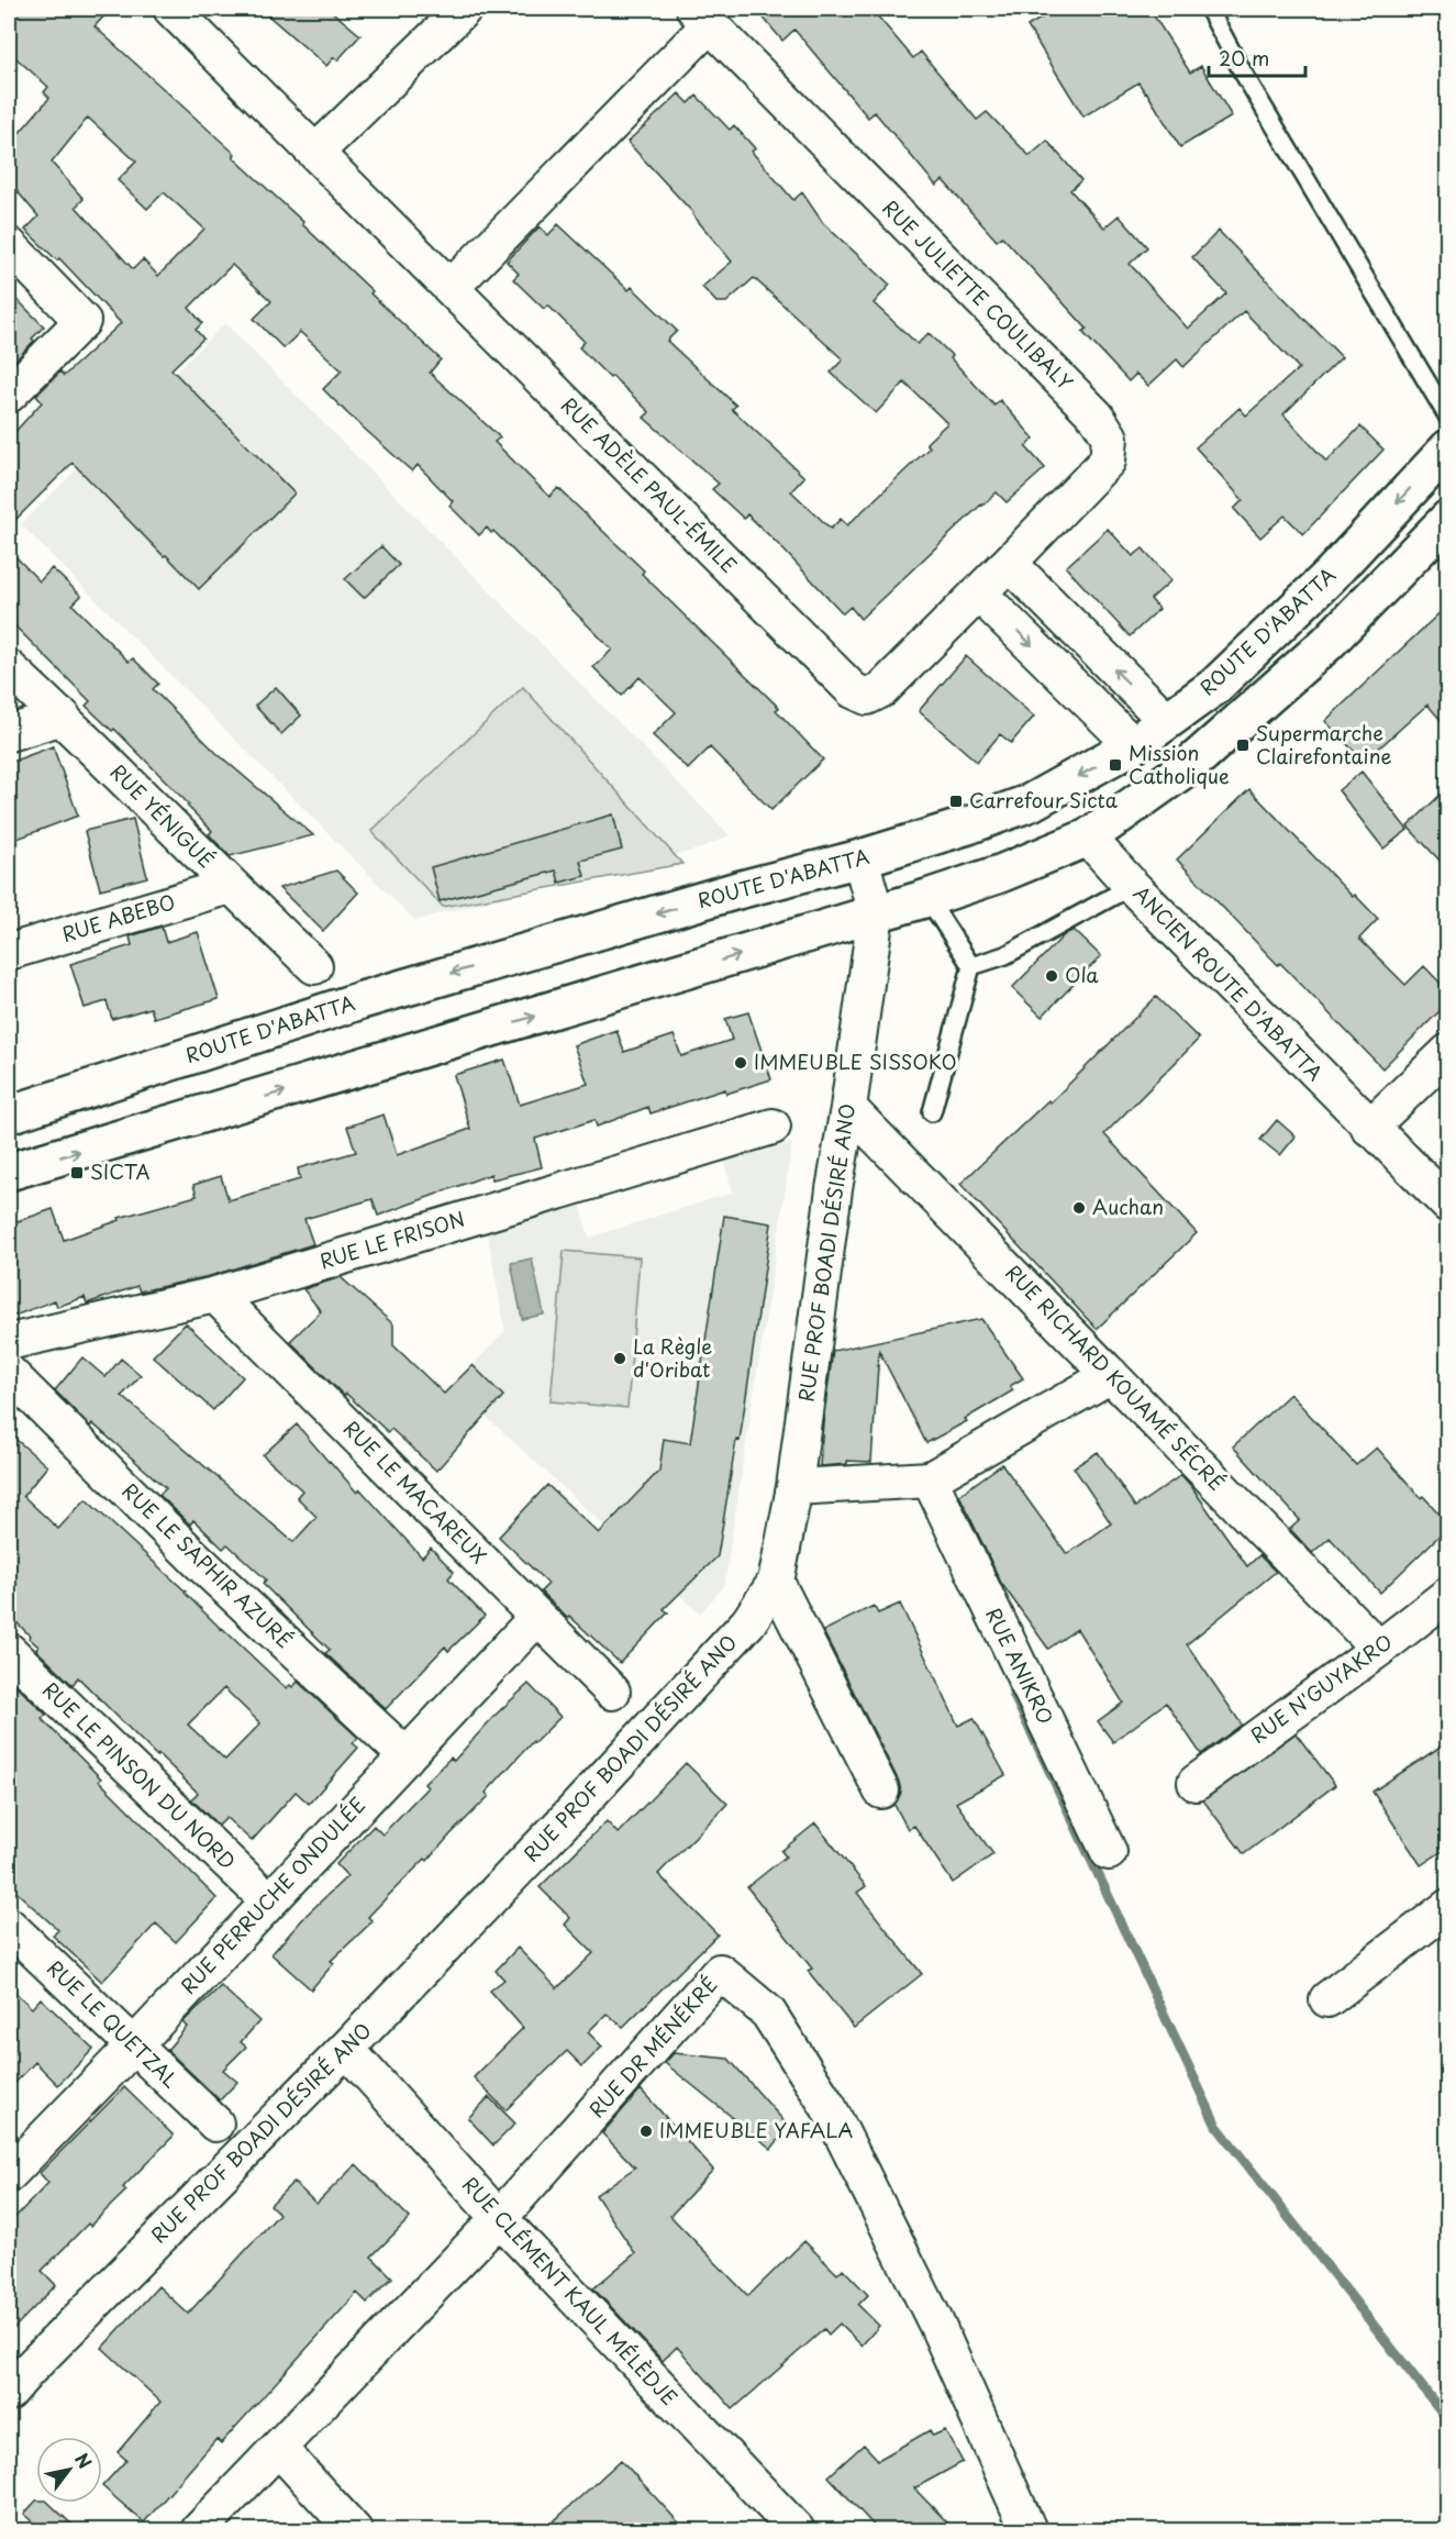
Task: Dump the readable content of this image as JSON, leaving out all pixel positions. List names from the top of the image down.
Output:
{
  "streets": {
    "street": [
      "RUE JULIETTE COULIBALY",
      "RUE ADÈLE PAUL-ÉMILE",
      "ROUTE D'ABATTA",
      "RUE YÉNIGUÉ",
      "RUE ABEBO",
      "ANCIEN ROUTE D'ABATTA",
      "RUE LE FRISON",
      "RUE PROF BOADI DÉSIRÉ ANO",
      "RUE RICHARD KOUAMÉ SÉCRÉ",
      "RUE LE MACAREUX",
      "RUE LE SAPHIR AZURÉ",
      "RUE ANIKRO",
      "RUE N'GUYAKRO",
      "RUE LE PINSON DU NORD",
      "RUE PERRUCHE ONDULÉE",
      "RUE LE QUETZAL",
      "RUE DR MÉNÉKRÉ",
      "RUE CLÉMENT KAUL MÉLÈDJE"
    ]
  },
  "crossings": [
    ["RUE JULIETTE COULIBALY", "RUE ADÈLE PAUL-ÉMILE"],
    ["RUE YÉNIGUÉ", "RUE ABEBO"],
    ["RUE LE FRISON", "RUE LE MACAREUX"],
    ["RUE PROF BOADI DÉSIRÉ ANO", "RUE RICHARD KOUAMÉ SÉCRÉ"],
    ["RUE PROF BOADI DÉSIRÉ ANO", "RUE CLÉMENT KAUL MÉLÈDJE"],
    ["RUE RICHARD KOUAMÉ SÉCRÉ", "RUE N'GUYAKRO"],
    ["RUE LE MACAREUX", "RUE PERRUCHE ONDULÉE"],
    ["RUE LE SAPHIR AZURÉ", "RUE PERRUCHE ONDULÉE"],
    ["RUE LE PINSON DU NORD", "RUE PERRUCHE ONDULÉE"],
    ["RUE PERRUCHE ONDULÉE", "RUE LE QUETZAL"],
    ["RUE DR MÉNÉKRÉ", "RUE CLÉMENT KAUL MÉLÈDJE"]
  ],
  "places": {
    "transit": [
      "Supermarche Clairefontaine",
      "Mission Catholique",
      "Carrefour Sicta",
      "SICTA"
    ],
    "other": [
      "Ola",
      "IMMEUBLE SISSOKO",
      "Auchan",
      "La Règle d'Oribat",
      "IMMEUBLE YAFALA"
    ]
  },
  "scale_bar": "20 m",
  "north": "top right"
}
